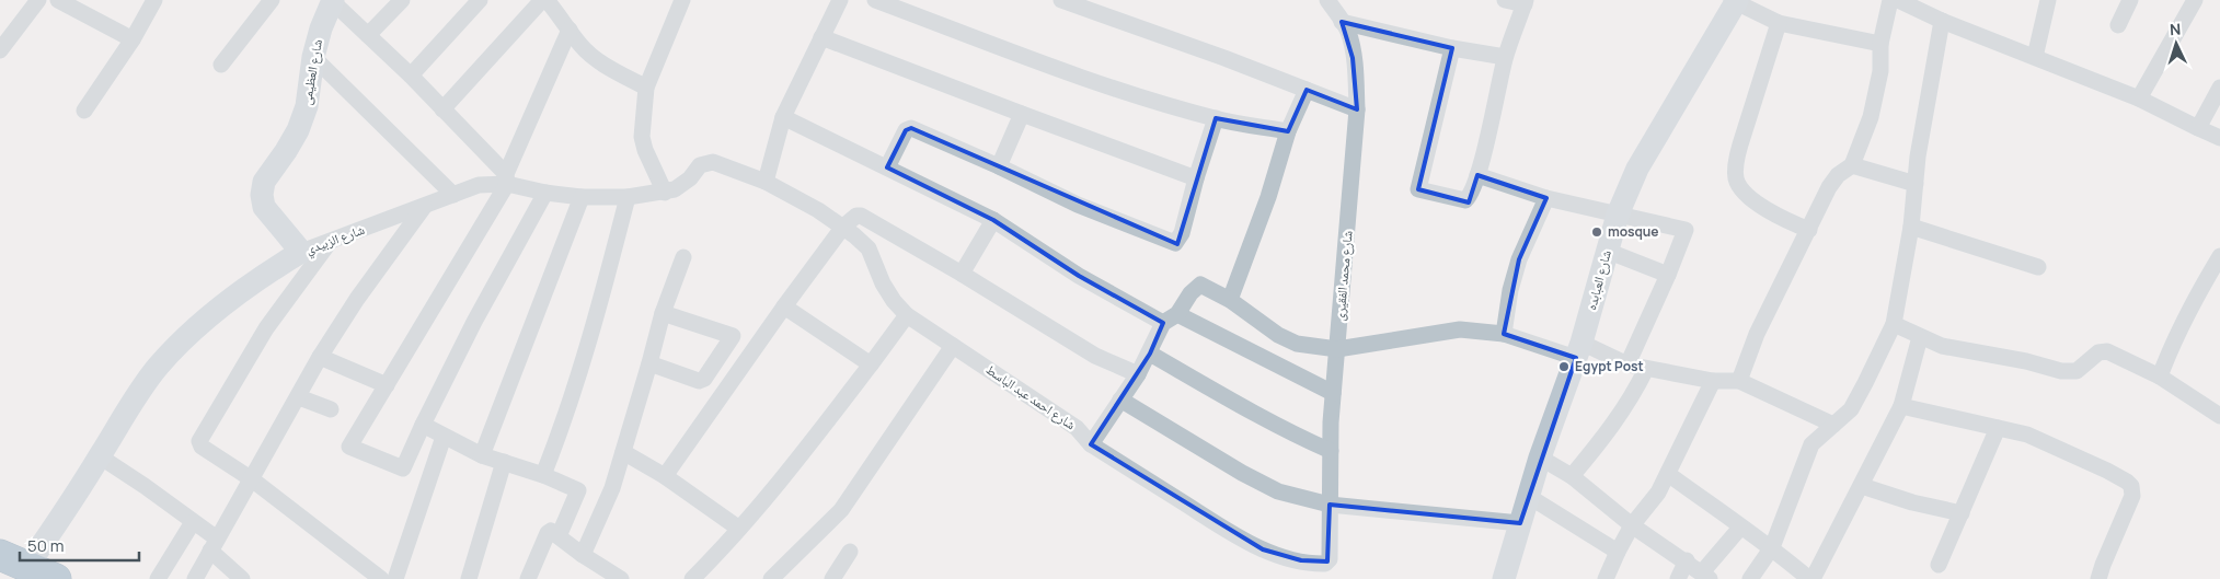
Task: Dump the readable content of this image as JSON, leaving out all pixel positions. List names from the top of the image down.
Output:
{
  "streets": {
    "street": [
      "شارع العظيمى",
      "شارع الزبيدي",
      "شارع محمد الفقيرى",
      "شارع العبابده",
      "شارع احمد عبد الباسط"
    ]
  },
  "crossings": [
    ["شارع العظيمى", "شارع الزبيدي"],
    ["شارع الزبيدي", "شارع احمد عبد الباسط"],
    ["شارع محمد الفقيرى", "شارع احمد عبد الباسط"]
  ],
  "places": ["mosque", "Egypt Post"],
  "scale_bar": "50 m",
  "north": "top"
}
